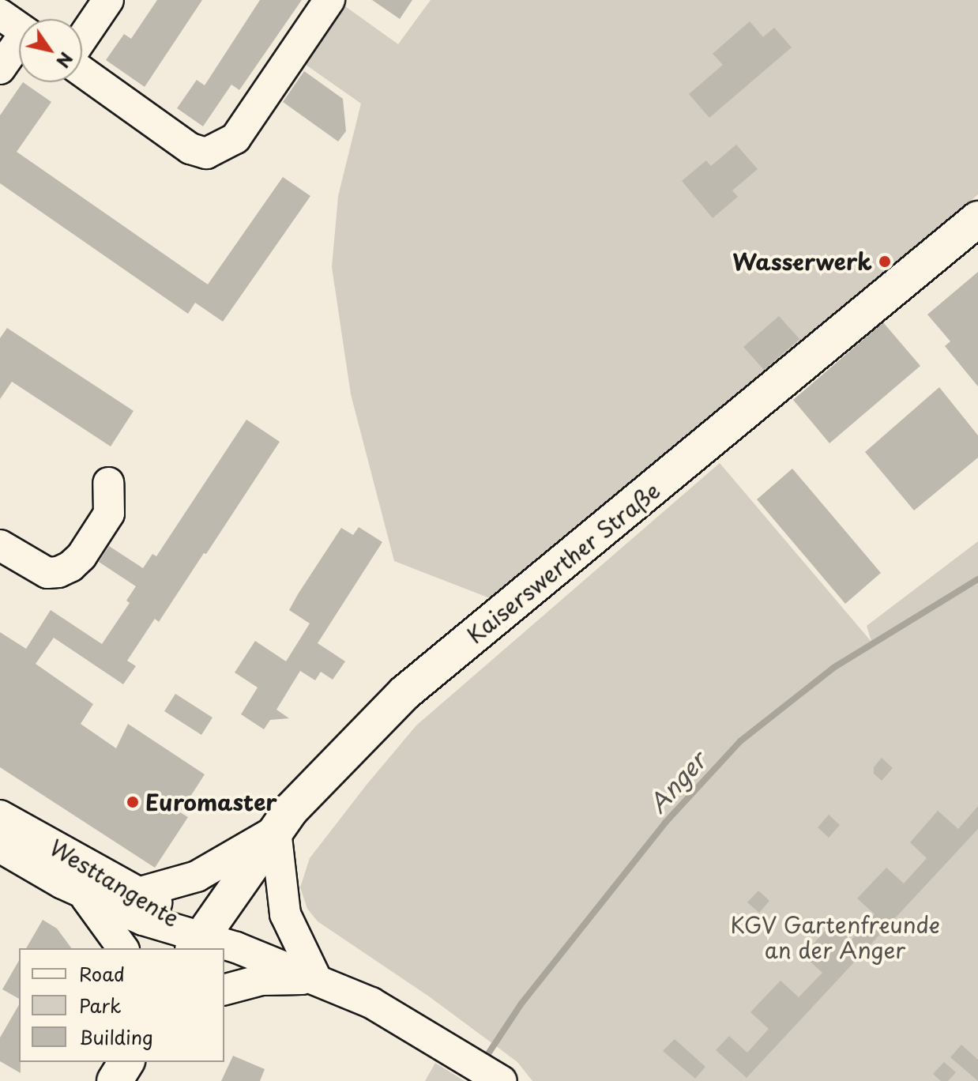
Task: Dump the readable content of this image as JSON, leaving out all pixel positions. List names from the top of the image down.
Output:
{
  "streets": {
    "main road": ["Kaiserswerther Straße"],
    "street": ["Westtangente"]
  },
  "crossings": [
    ["Kaiserswerther Straße", "Westtangente"]
  ],
  "water": ["Anger"],
  "parks": ["KGV Gartenfreunde an der Anger"],
  "places": ["Wasserwerk", "Euromaster"],
  "legend": ["Road", "Park", "Building"],
  "north": "bottom right"
}
